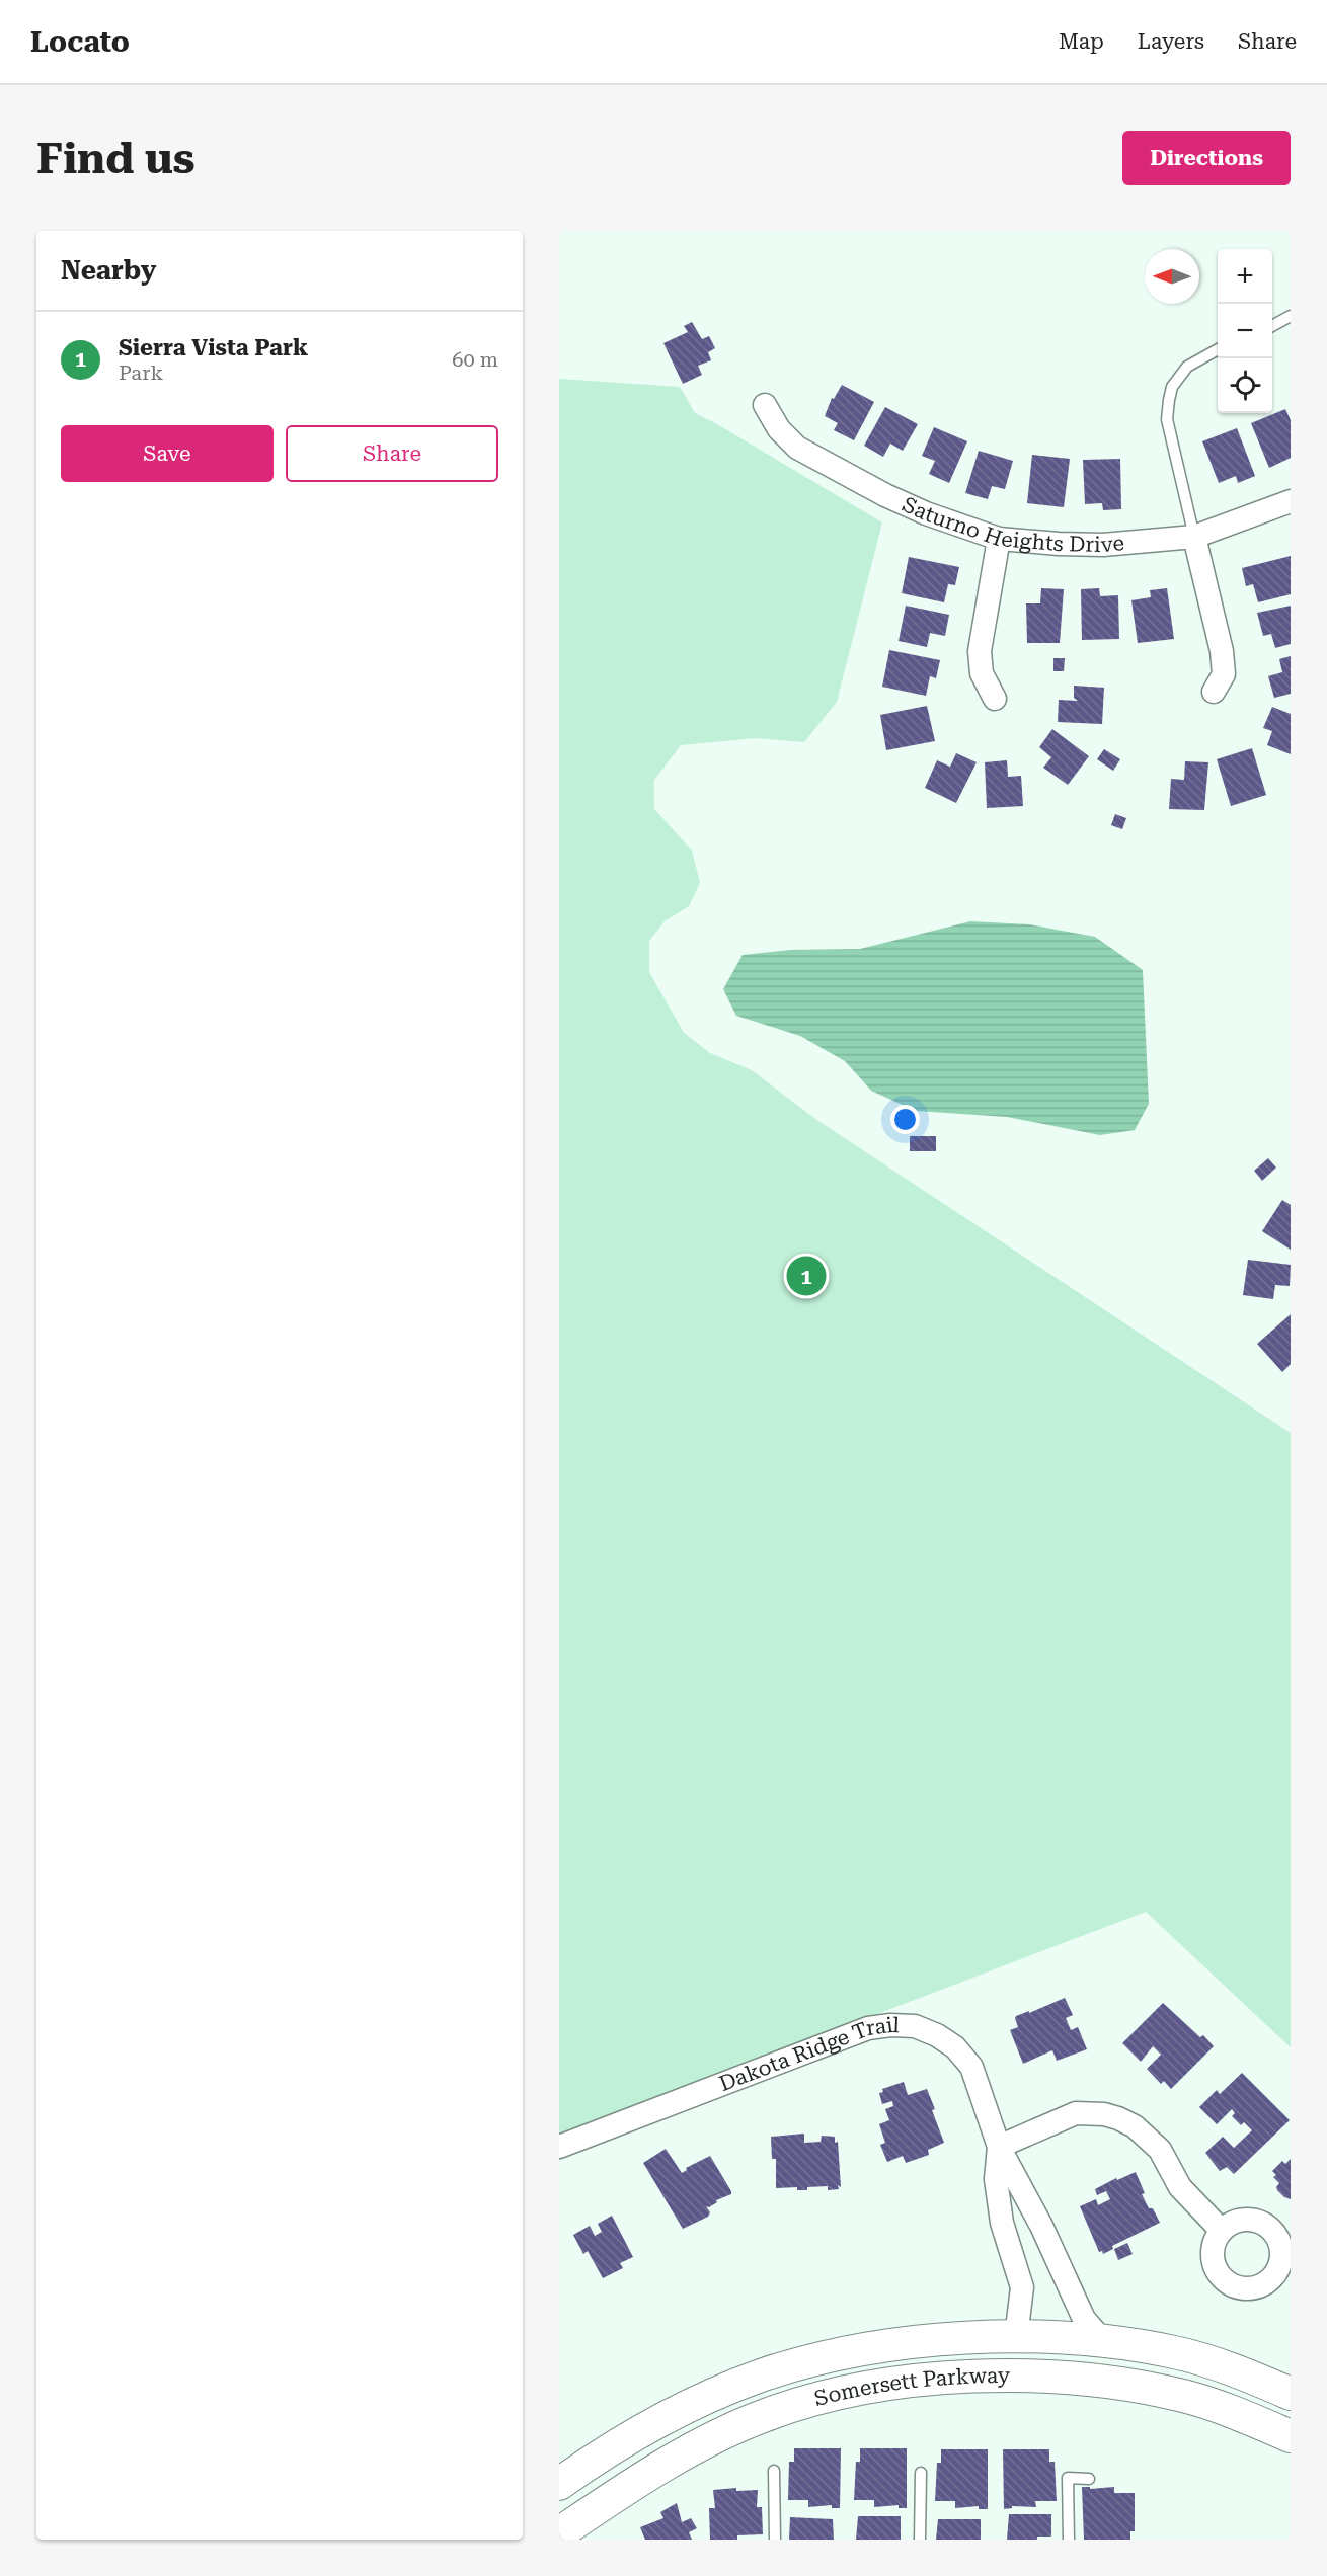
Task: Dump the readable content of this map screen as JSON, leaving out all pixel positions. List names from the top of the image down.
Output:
{
  "streets": {
    "main road": ["Somersett Parkway"],
    "street": ["Saturno Heights Drive", "Dakota Ridge Trail"]
  },
  "crossings": [
    ["Dakota Ridge Trail", "Somersett Parkway"]
  ],
  "north": "left",
  "page": {
    "header": "Locato",
    "nav": ["Map", "Layers", "Share"],
    "buttons": [
      "Directions",
      ["Save", "Share"]
    ],
    "title": "Find us",
    "heading": "Nearby",
    "map_buttons": ["+", "−"],
    "list": [
      {
        "mark": "1",
        "name": "Sierra Vista Park",
        "note": "Park",
        "value": "60 m"
      }
    ],
    "pins": "1"
  }
}
